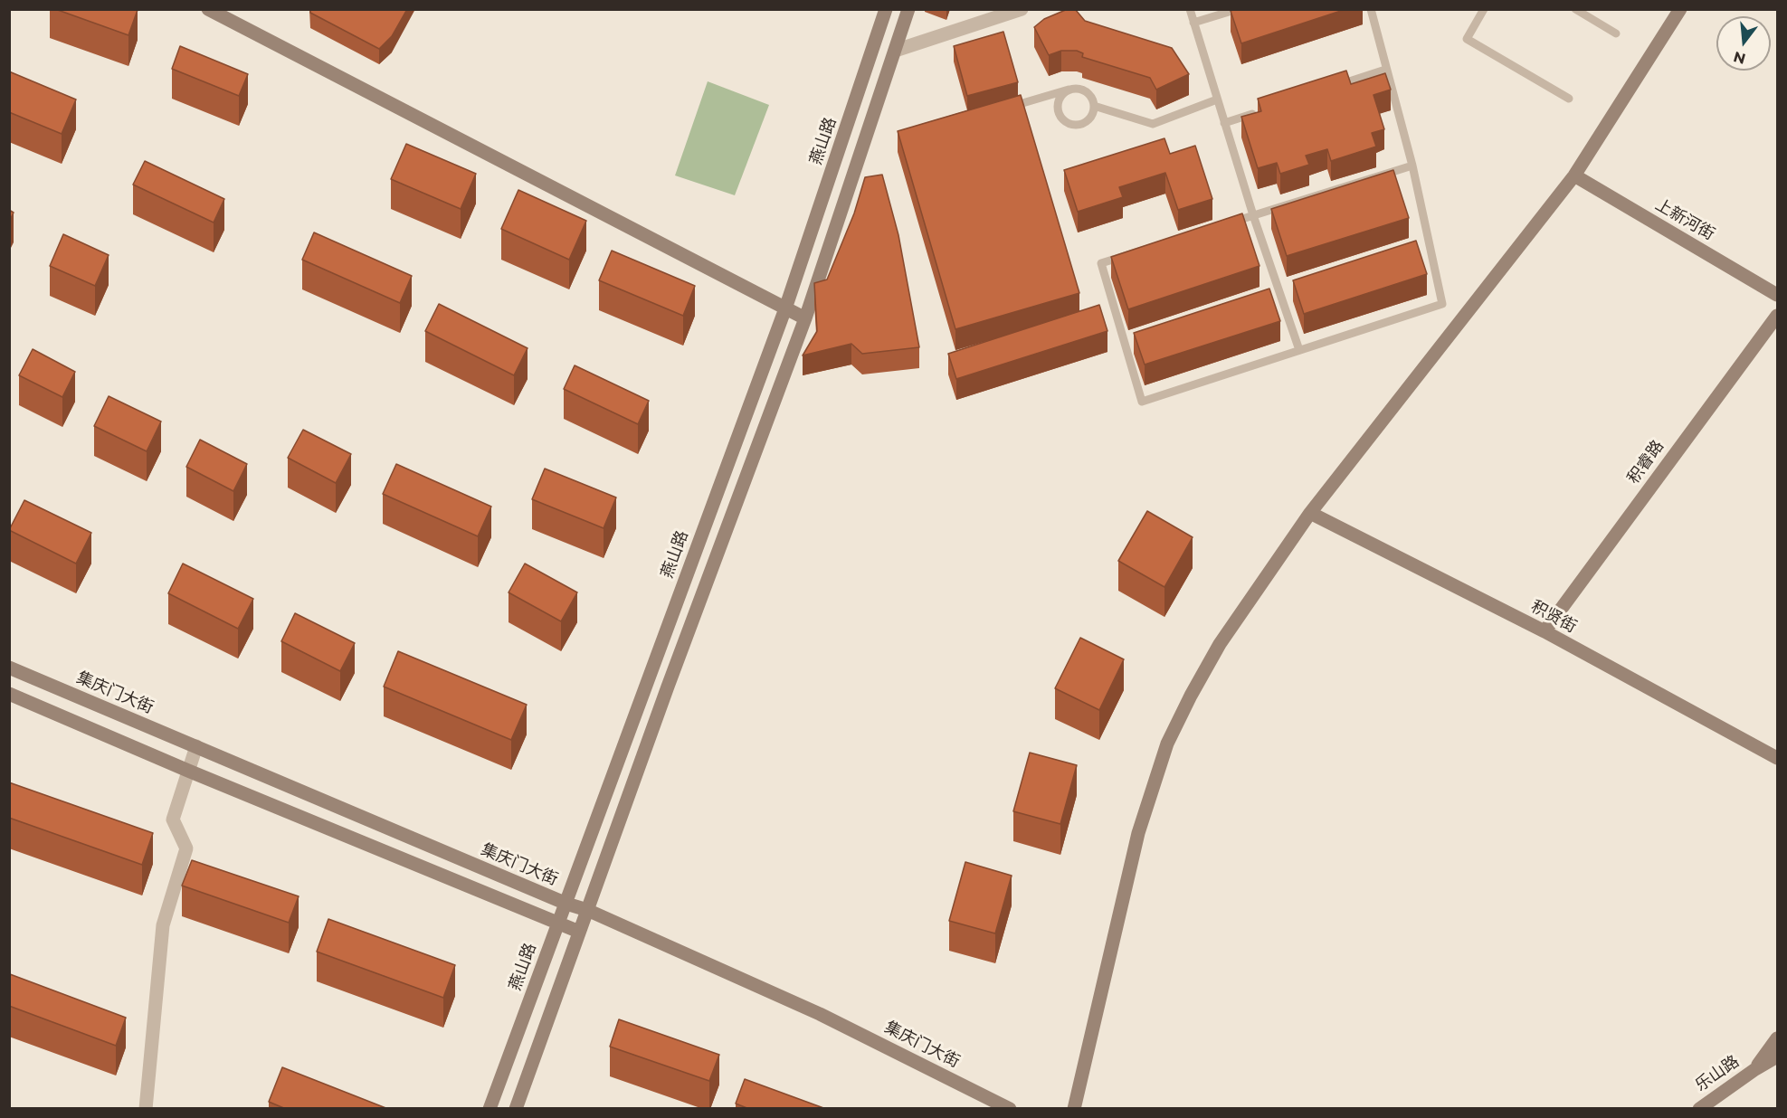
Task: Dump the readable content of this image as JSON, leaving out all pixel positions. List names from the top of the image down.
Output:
{
  "streets": {
    "street": [
      "燕山路",
      "上新河街",
      "积睿路",
      "积贤街",
      "集庆门大街",
      "乐山路"
    ]
  },
  "crossings": [
    ["燕山路", "集庆门大街"],
    ["积睿路", "积贤街"]
  ],
  "north": "bottom"
}
